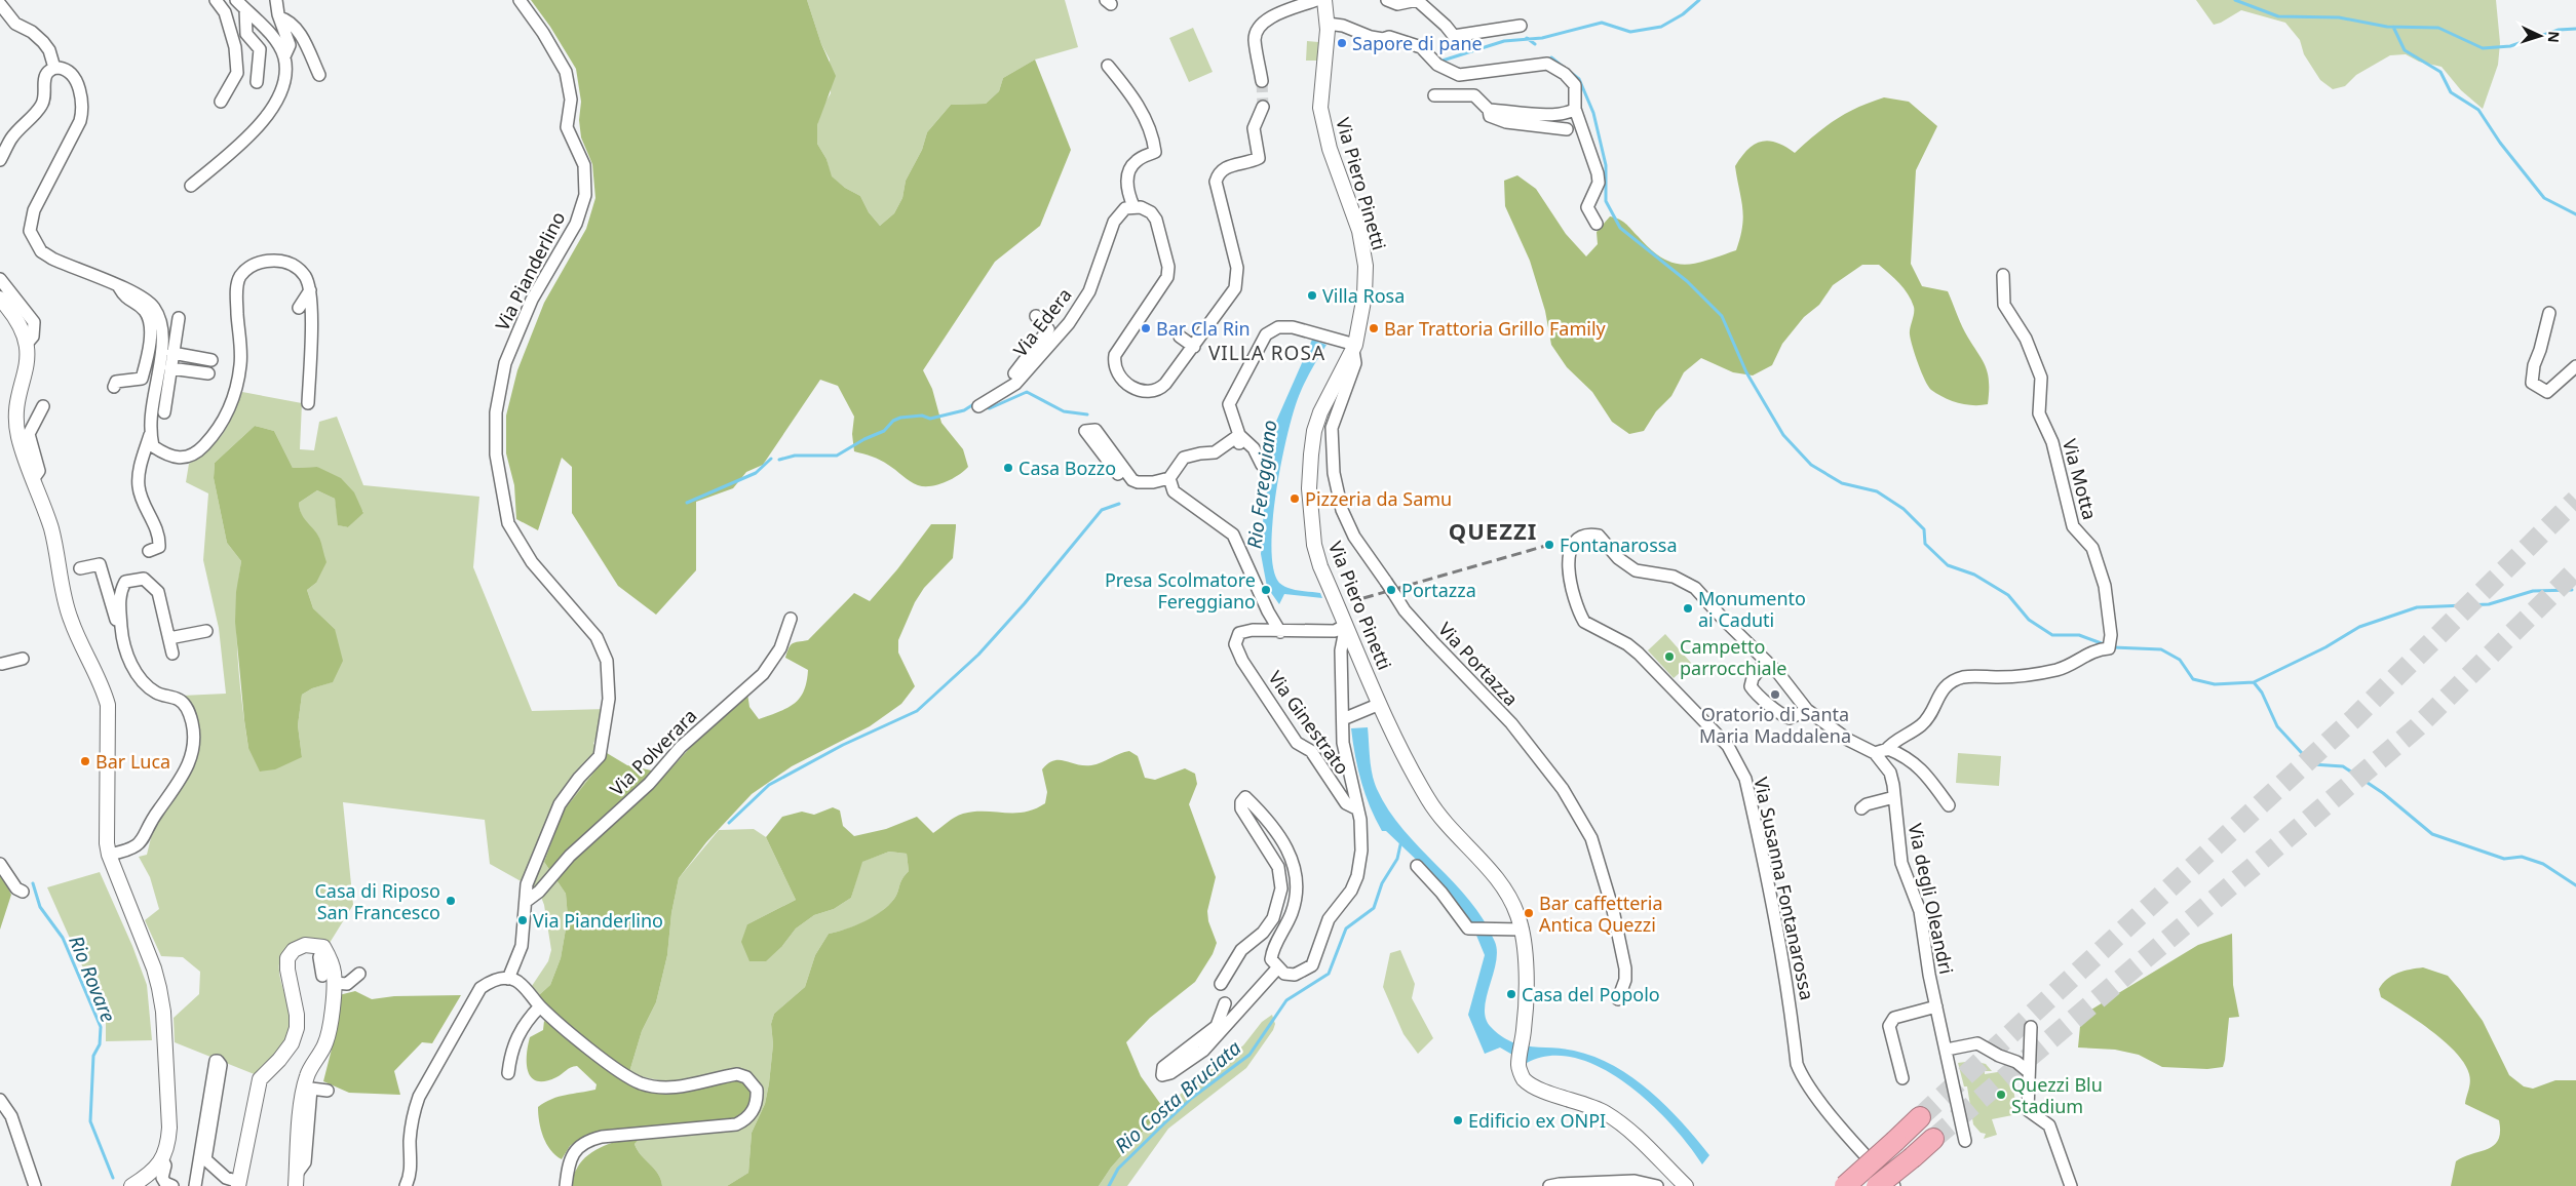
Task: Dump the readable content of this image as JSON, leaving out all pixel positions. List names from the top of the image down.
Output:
{
  "streets": {
    "street": [
      "Via Piero Pinetti",
      "Via Pianderlino",
      "Via Edera",
      "Via Motta",
      "Via Portazza",
      "Via Ginestrato",
      "Via Polverara",
      "Via Susanna Fontanarossa",
      "Via degli Oleandri"
    ]
  },
  "crossings": [
    ["Via Piero Pinetti", "Via Portazza"],
    ["Via Piero Pinetti", "Via Ginestrato"],
    ["Via Pianderlino", "Via Polverara"],
    ["Via Motta", "Via Susanna Fontanarossa"],
    ["Via Motta", "Via degli Oleandri"],
    ["Via Susanna Fontanarossa", "Via degli Oleandri"]
  ],
  "districts": ["VILLA ROSA", "QUEZZI"],
  "water": ["Rio Fereggiano", "Rio Rovare", "Rio Costa Bruciata"],
  "places": [
    "Sapore di pane",
    "Villa Rosa",
    "Bar Cla Rin",
    "Bar Trattoria Grillo Family",
    "Casa Bozzo",
    "Pizzeria da Samu",
    "Fontanarossa",
    "Presa Scolmatore Fereggiano",
    "Portazza",
    "Monumento ai Caduti",
    "Campetto parrocchiale",
    "Oratorio di Santa Maria Maddalena",
    "Bar Luca",
    "Casa di Riposo San Francesco",
    "Bar caffetteria Antica Quezzi",
    "Via Pianderlino",
    "Casa del Popolo",
    "Quezzi Blu Stadium",
    "Edificio ex ONPI"
  ],
  "north": "right"
}
